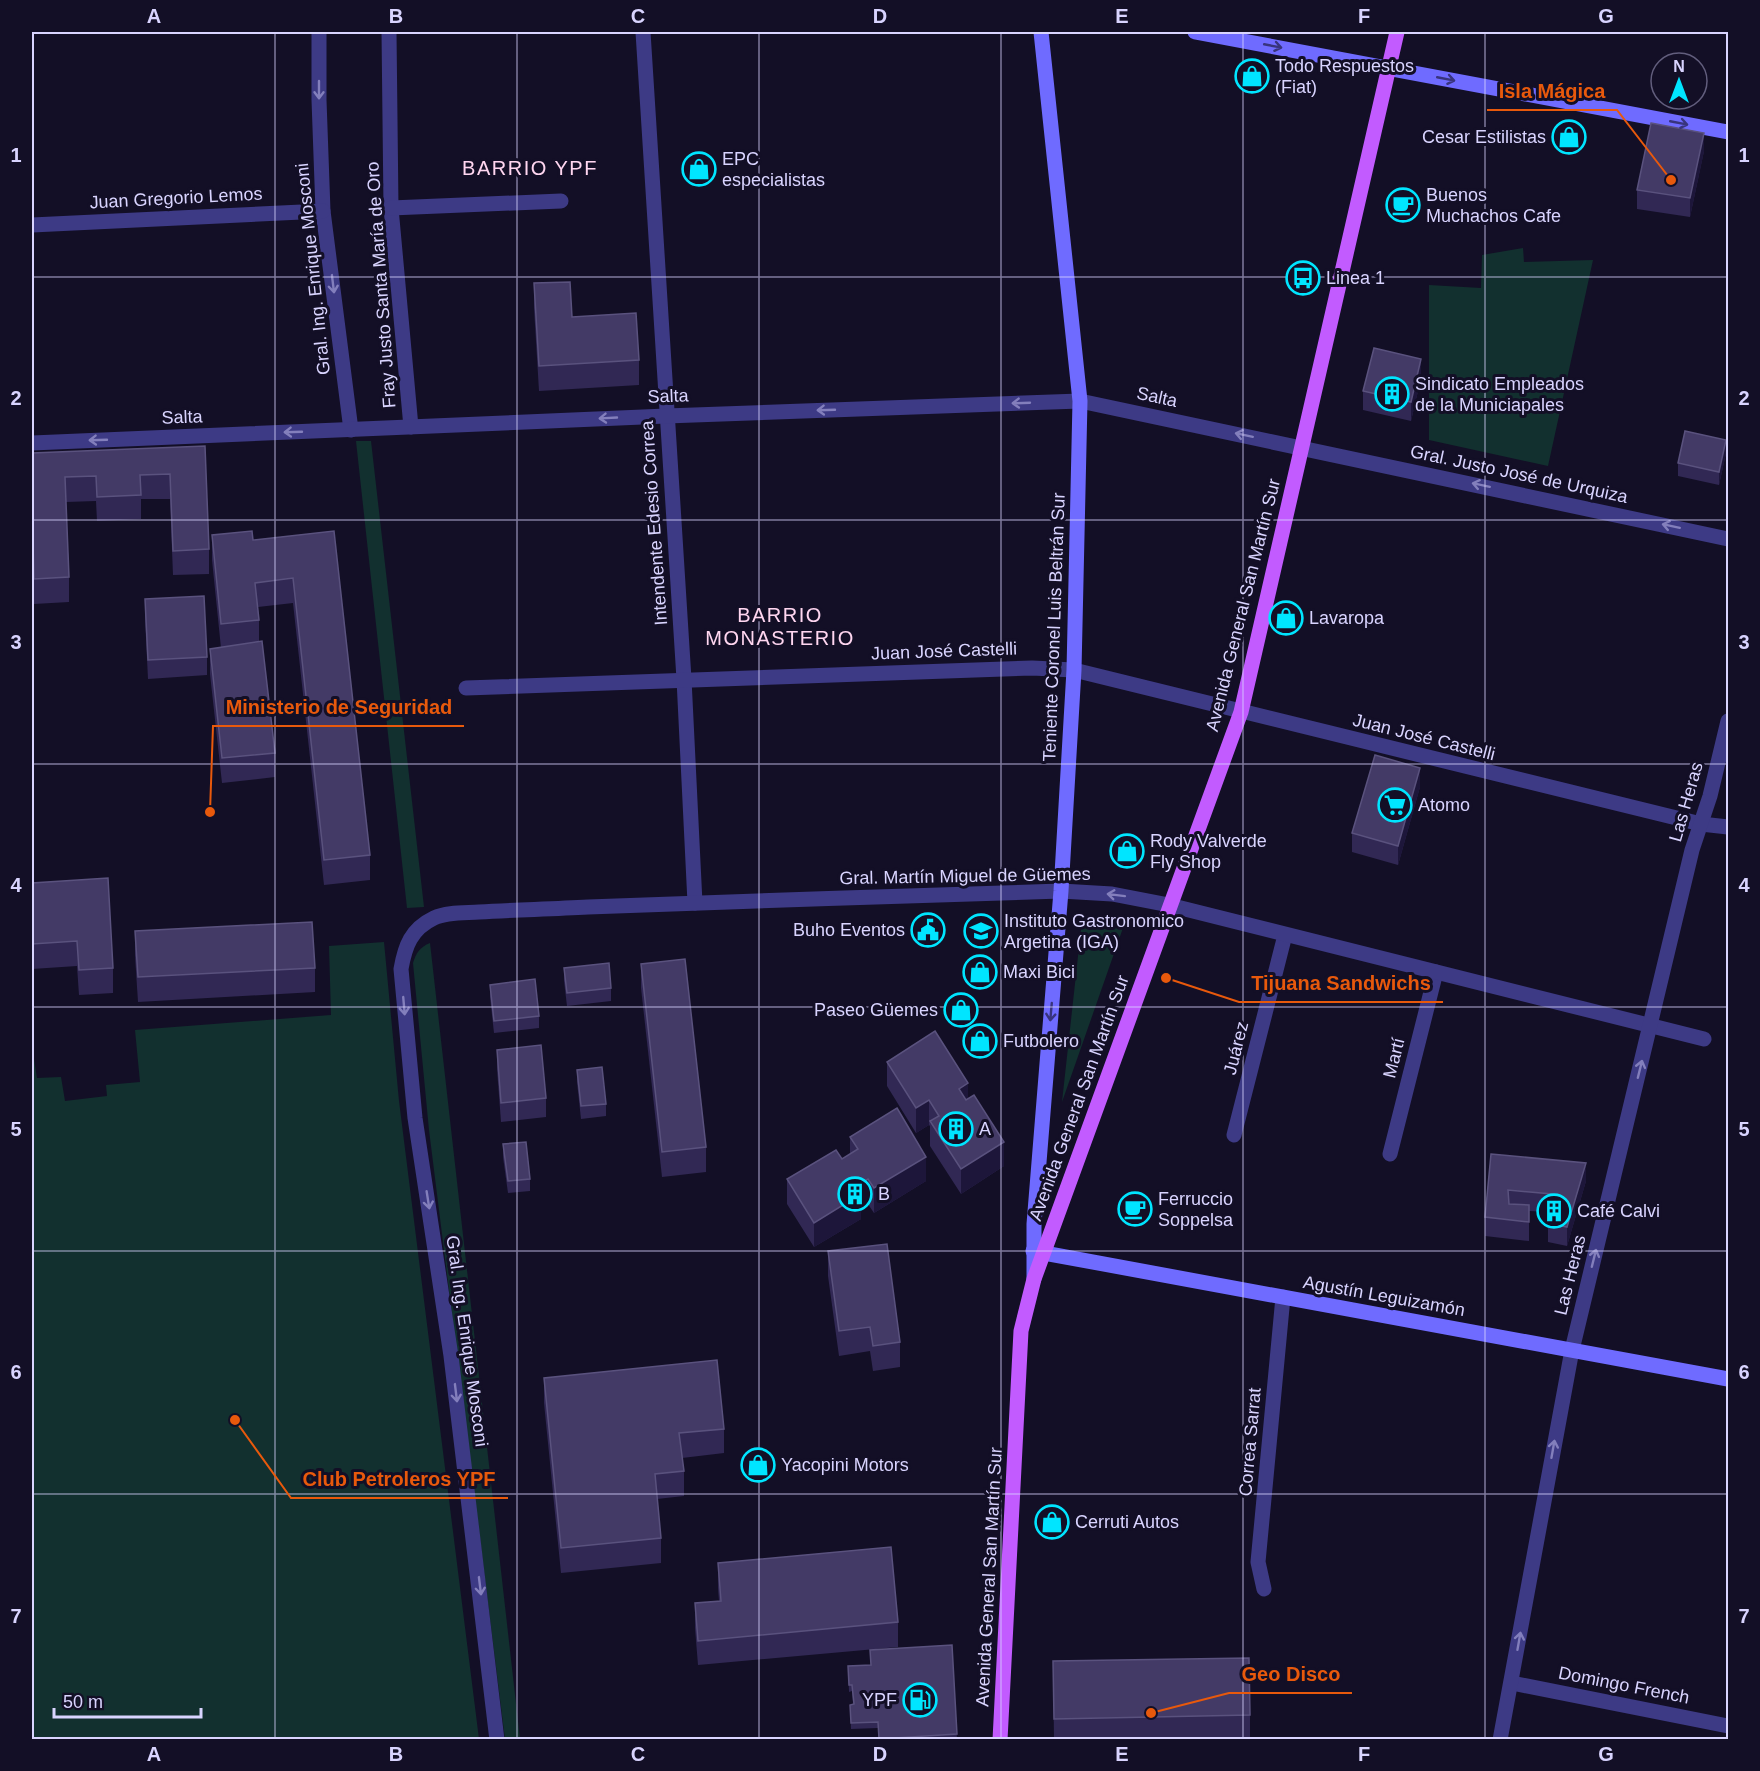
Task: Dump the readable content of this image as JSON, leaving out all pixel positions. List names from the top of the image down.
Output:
{
  "streets": {
    "main road": ["Avenida General San Martín Sur"],
    "street": [
      "Juan Gregorio Lemos",
      "Gral. Ing. Enrique Mosconi",
      "Fray Justo Santa María de Oro",
      "Salta",
      "Gral. Justo José de Urquiza",
      "Intendente Edesio Correa",
      "Teniente Coronel Luis Beltrán Sur",
      "Juan José Castelli",
      "Las Heras",
      "Gral. Martín Miguel de Güemes",
      "Juárez",
      "Martí",
      "Agustín Leguizamón",
      "Correa Sarrat",
      "Domingo French"
    ]
  },
  "crossings": [
    ["Juan Gregorio Lemos", "Gral. Ing. Enrique Mosconi"],
    ["Gral. Ing. Enrique Mosconi", "Salta"],
    ["Gral. Ing. Enrique Mosconi", "Gral. Martín Miguel de Güemes"],
    ["Fray Justo Santa María de Oro", "Salta"],
    ["Salta", "Gral. Justo José de Urquiza"],
    ["Salta", "Intendente Edesio Correa"],
    ["Salta", "Avenida General San Martín Sur"],
    ["Salta", "Teniente Coronel Luis Beltrán Sur"],
    ["Gral. Justo José de Urquiza", "Avenida General San Martín Sur"],
    ["Intendente Edesio Correa", "Juan José Castelli"],
    ["Intendente Edesio Correa", "Gral. Martín Miguel de Güemes"],
    ["Avenida General San Martín Sur", "Teniente Coronel Luis Beltrán Sur"],
    ["Avenida General San Martín Sur", "Juan José Castelli"],
    ["Avenida General San Martín Sur", "Gral. Martín Miguel de Güemes"],
    ["Avenida General San Martín Sur", "Agustín Leguizamón"],
    ["Teniente Coronel Luis Beltrán Sur", "Juan José Castelli"],
    ["Teniente Coronel Luis Beltrán Sur", "Gral. Martín Miguel de Güemes"],
    ["Teniente Coronel Luis Beltrán Sur", "Agustín Leguizamón"],
    ["Juan José Castelli", "Las Heras"],
    ["Las Heras", "Gral. Martín Miguel de Güemes"],
    ["Las Heras", "Agustín Leguizamón"],
    ["Las Heras", "Domingo French"],
    ["Gral. Martín Miguel de Güemes", "Juárez"],
    ["Gral. Martín Miguel de Güemes", "Martí"],
    ["Agustín Leguizamón", "Correa Sarrat"]
  ],
  "one_way": [
    "Gral. Ing. Enrique Mosconi",
    "Salta",
    "Gral. Justo José de Urquiza",
    "Las Heras"
  ],
  "districts": ["BARRIO YPF", "BARRIO MONASTERIO"],
  "places": {
    "shop": [
      "Todo Respuestos (Fiat)",
      "Cesar Estilistas",
      "EPC especialistas",
      "Lavaropa",
      "Rody Valverde Fly Shop",
      "Maxi Bici",
      "Paseo Güemes",
      "Futbolero",
      "Yacopini Motors",
      "Cerruti Autos"
    ],
    "other": [
      "Isla Mágica",
      "Ministerio de Seguridad",
      "Tijuana Sandwichs",
      "Club Petroleros YPF",
      "Geo Disco"
    ],
    "cafe": ["Buenos Muchachos Cafe", "Ferruccio Soppelsa"],
    "bus stop": ["Linea 1"],
    "building": [
      "Sindicato Empleados de la Municiapales",
      "A",
      "B",
      "Café Calvi"
    ],
    "supermarket": ["Atomo"],
    "public building": ["Buho Eventos"],
    "school or university": ["Instituto Gastronomico Argetina (IGA)"],
    "fuel station": ["YPF"]
  },
  "scale_bar": "50 m",
  "north": "top",
  "grid": {
    "columns": [
      "A",
      "B",
      "C",
      "D",
      "E",
      "F",
      "G"
    ],
    "rows": [
      "1",
      "2",
      "3",
      "4",
      "5",
      "6",
      "7"
    ]
  }
}
